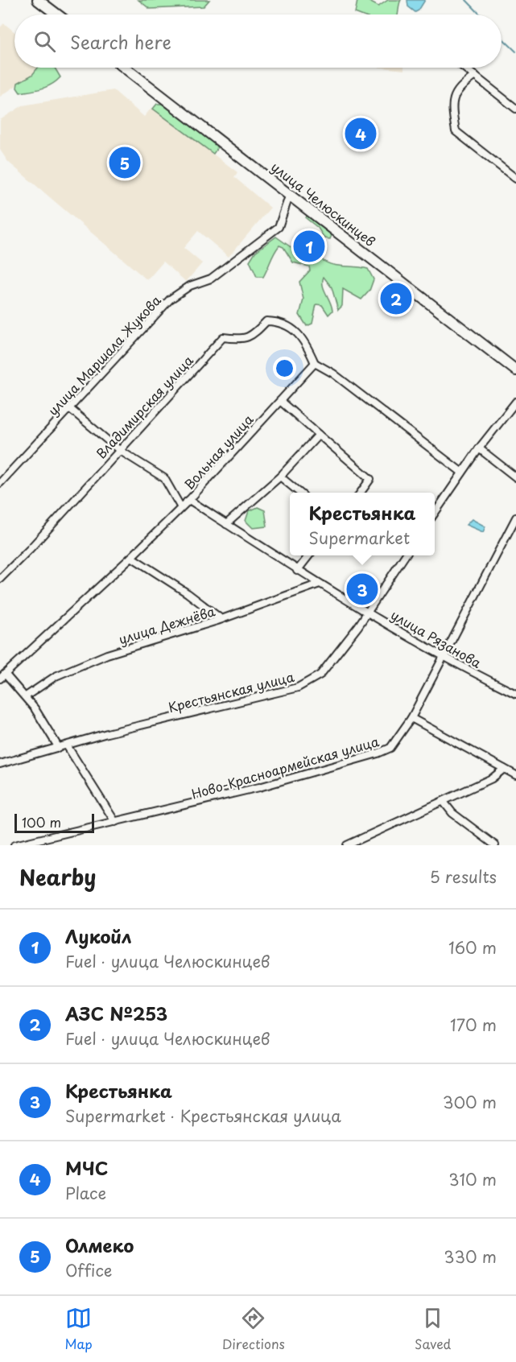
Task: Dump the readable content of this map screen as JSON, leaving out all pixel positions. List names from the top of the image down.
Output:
{
  "streets": {
    "main road": ["улица Челюскинцев"],
    "street": [
      "улица Маршала Жукова",
      "Владимирская улица",
      "Вольная улица",
      "улица Дежнёва",
      "улица Рязанова",
      "Крестьянская улица",
      "Ново-Красноармейская улица"
    ]
  },
  "crossings": [
    ["улица Челюскинцев", "улица Маршала Жукова"],
    ["Владимирская улица", "Вольная улица"],
    ["Вольная улица", "улица Рязанова"],
    ["улица Дежнёва", "улица Рязанова"],
    ["улица Рязанова", "Крестьянская улица"],
    ["улица Рязанова", "Ново-Красноармейская улица"]
  ],
  "scale_bar": "100 m",
  "page": {
    "search": "Search here",
    "pins": [
      "4",
      "5",
      "1",
      "2",
      "3"
    ],
    "popup": ["Крестьянка", "Supermarket"],
    "scale": "100 m",
    "heading": ["Nearby", "5 results"],
    "list": [
      {
        "mark": "1",
        "name": "Лукойл",
        "note": "Fuel · улица Челюскинцев",
        "value": "160 m"
      },
      {
        "mark": "2",
        "name": "АЗС №253",
        "note": "Fuel · улица Челюскинцев",
        "value": "170 m"
      },
      {
        "mark": "3",
        "name": "Крестьянка",
        "note": "Supermarket · Крестьянская улица",
        "value": "300 m"
      },
      {
        "mark": "4",
        "name": "МЧС",
        "note": "Place",
        "value": "310 m"
      },
      {
        "mark": "5",
        "name": "Олмеко",
        "note": "Office",
        "value": "330 m"
      }
    ],
    "nav": ["Map", "Directions", "Saved"]
  }
}
